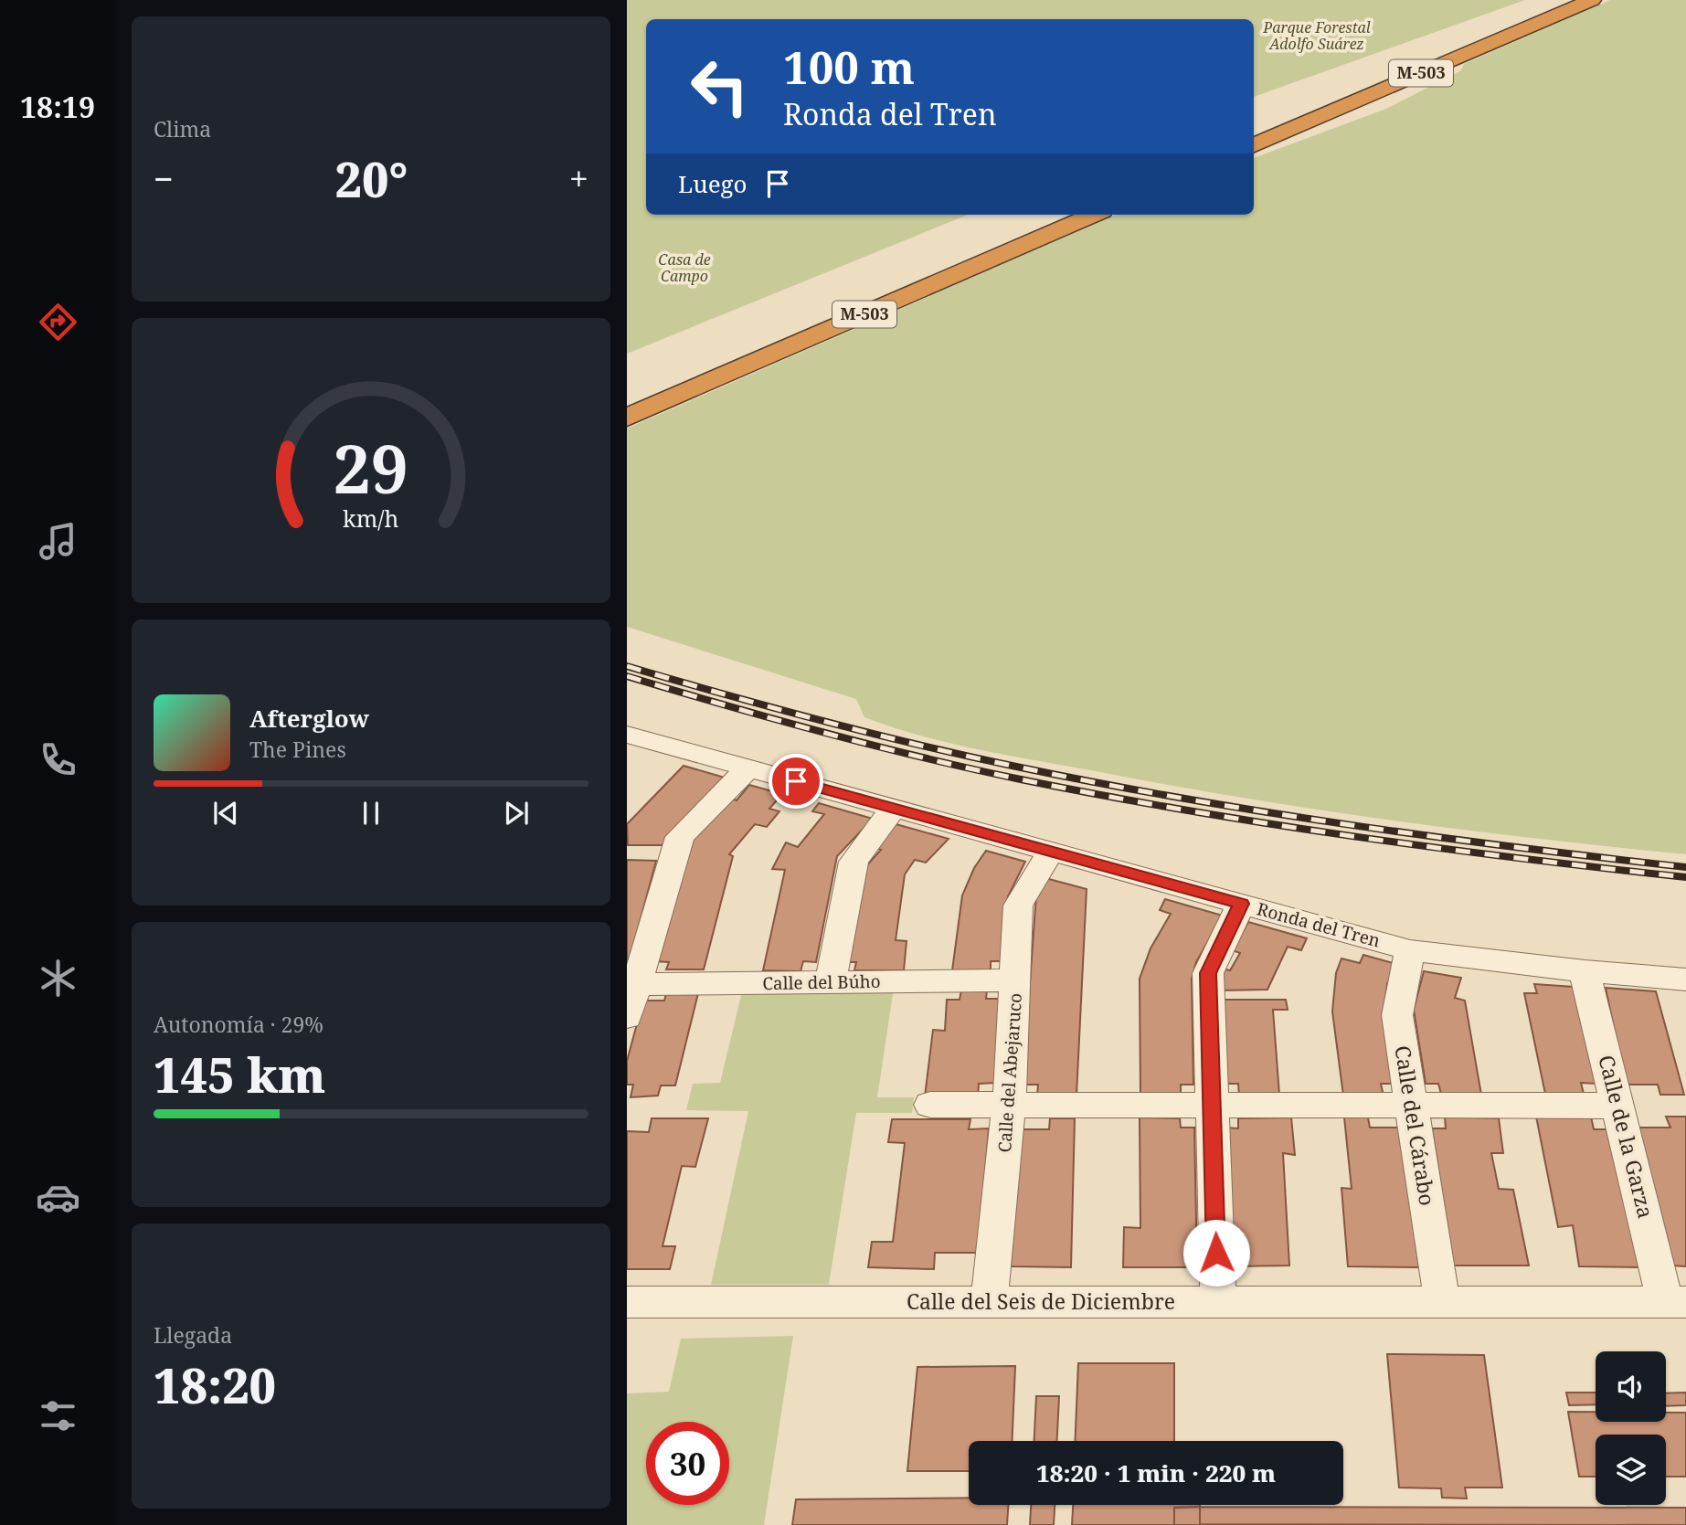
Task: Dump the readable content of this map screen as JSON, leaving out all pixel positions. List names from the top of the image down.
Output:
{
  "streets": {
    "highway": ["M-503"],
    "street": [
      "Ronda del Tren",
      "Calle del Búho",
      "Calle del Abejaruco",
      "Calle del Cárabo",
      "Calle de la Garza",
      "Calle del Seis de Diciembre"
    ]
  },
  "crossings": [
    ["Ronda del Tren", "Calle del Abejaruco"],
    ["Ronda del Tren", "Calle del Cárabo"],
    ["Ronda del Tren", "Calle de la Garza"],
    ["Calle del Búho", "Calle del Abejaruco"],
    ["Calle del Abejaruco", "Calle del Seis de Diciembre"],
    ["Calle del Cárabo", "Calle del Seis de Diciembre"],
    ["Calle de la Garza", "Calle del Seis de Diciembre"]
  ],
  "parks": ["Parque Forestal Adolfo Suárez", "Casa de Campo"],
  "page": {
    "tabs": "18:19",
    "tile": [
      "Clima",
      ["Autonomía · 29%", "145 km"],
      ["Llegada", "18:20"]
    ],
    "turn": ["100 m", "Ronda del Tren"],
    "heat": ["−", "20°", "+"],
    "then": "Luego",
    "song": ["Afterglow", "The Pines"],
    "limit": "30",
    "trip": "18:20 · 1 min · 220 m",
    "gauge": ["29", "km/h"]
  }
}
